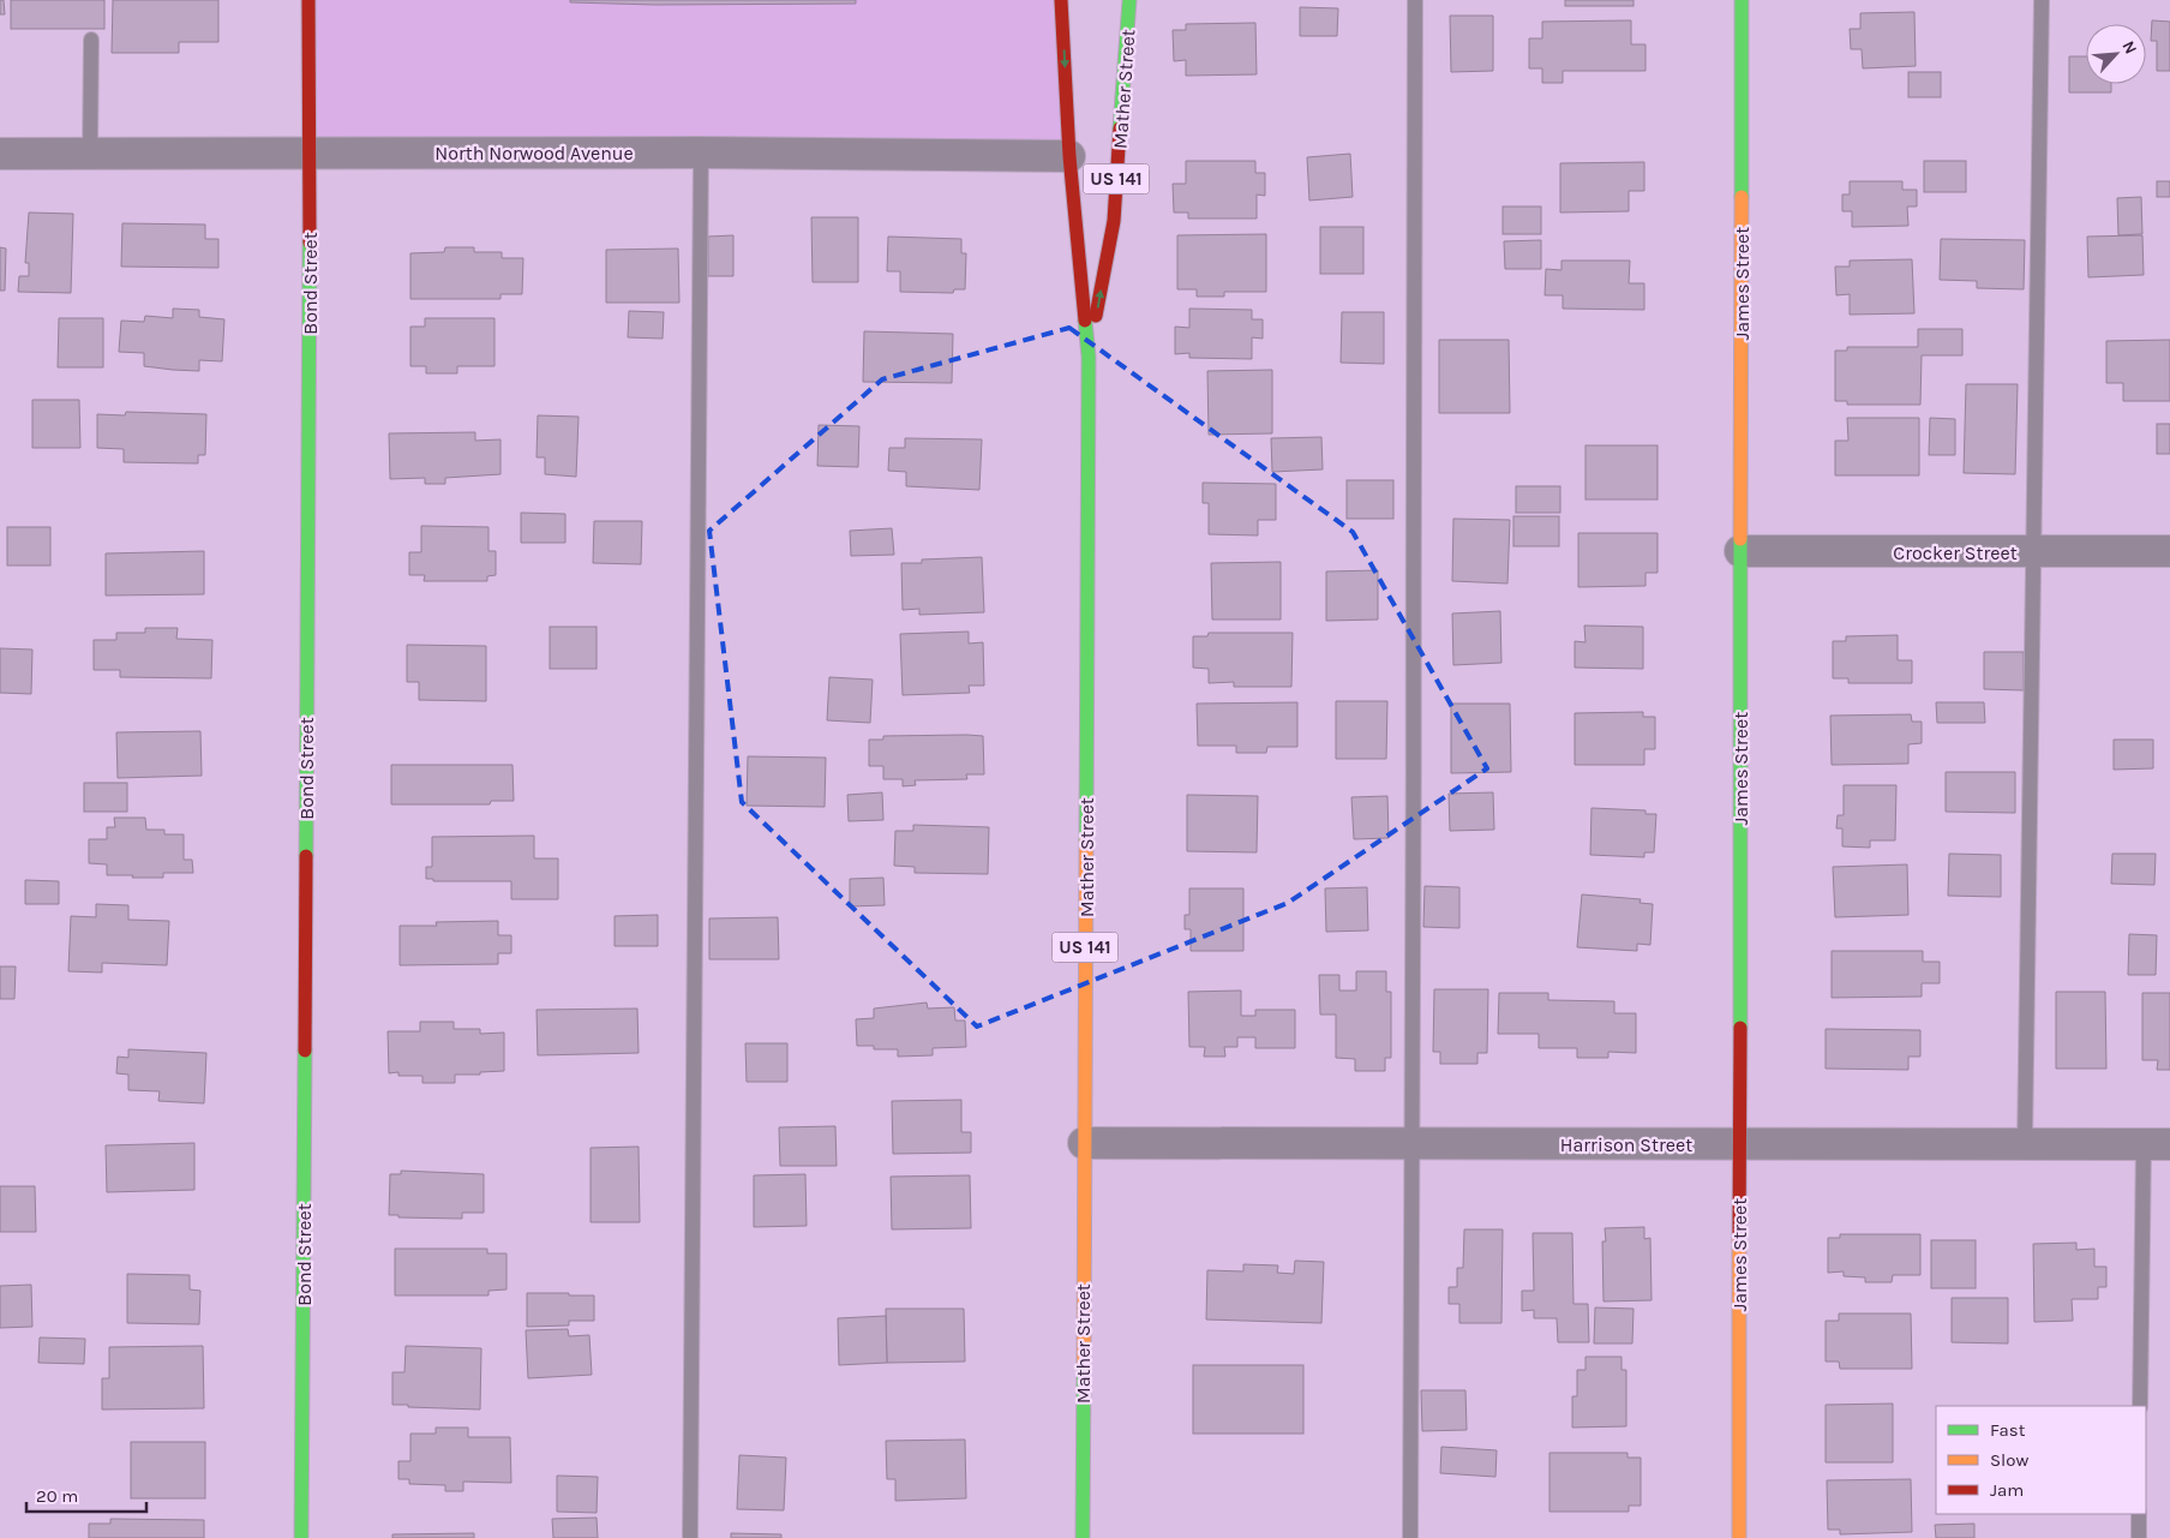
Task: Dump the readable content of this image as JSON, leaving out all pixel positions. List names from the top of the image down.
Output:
{
  "streets": {
    "street": [
      "Mather Street",
      "North Norwood Avenue",
      "US 141",
      "Bond Street",
      "James Street",
      "Crocker Street",
      "Harrison Street"
    ]
  },
  "crossings": [
    ["Mather Street", "North Norwood Avenue"],
    ["Mather Street", "Harrison Street"],
    ["North Norwood Avenue", "Bond Street"],
    ["James Street", "Crocker Street"],
    ["James Street", "Harrison Street"]
  ],
  "legend": ["Fast", "Slow", "Jam"],
  "scale_bar": "20 m",
  "north": "top right"
}
